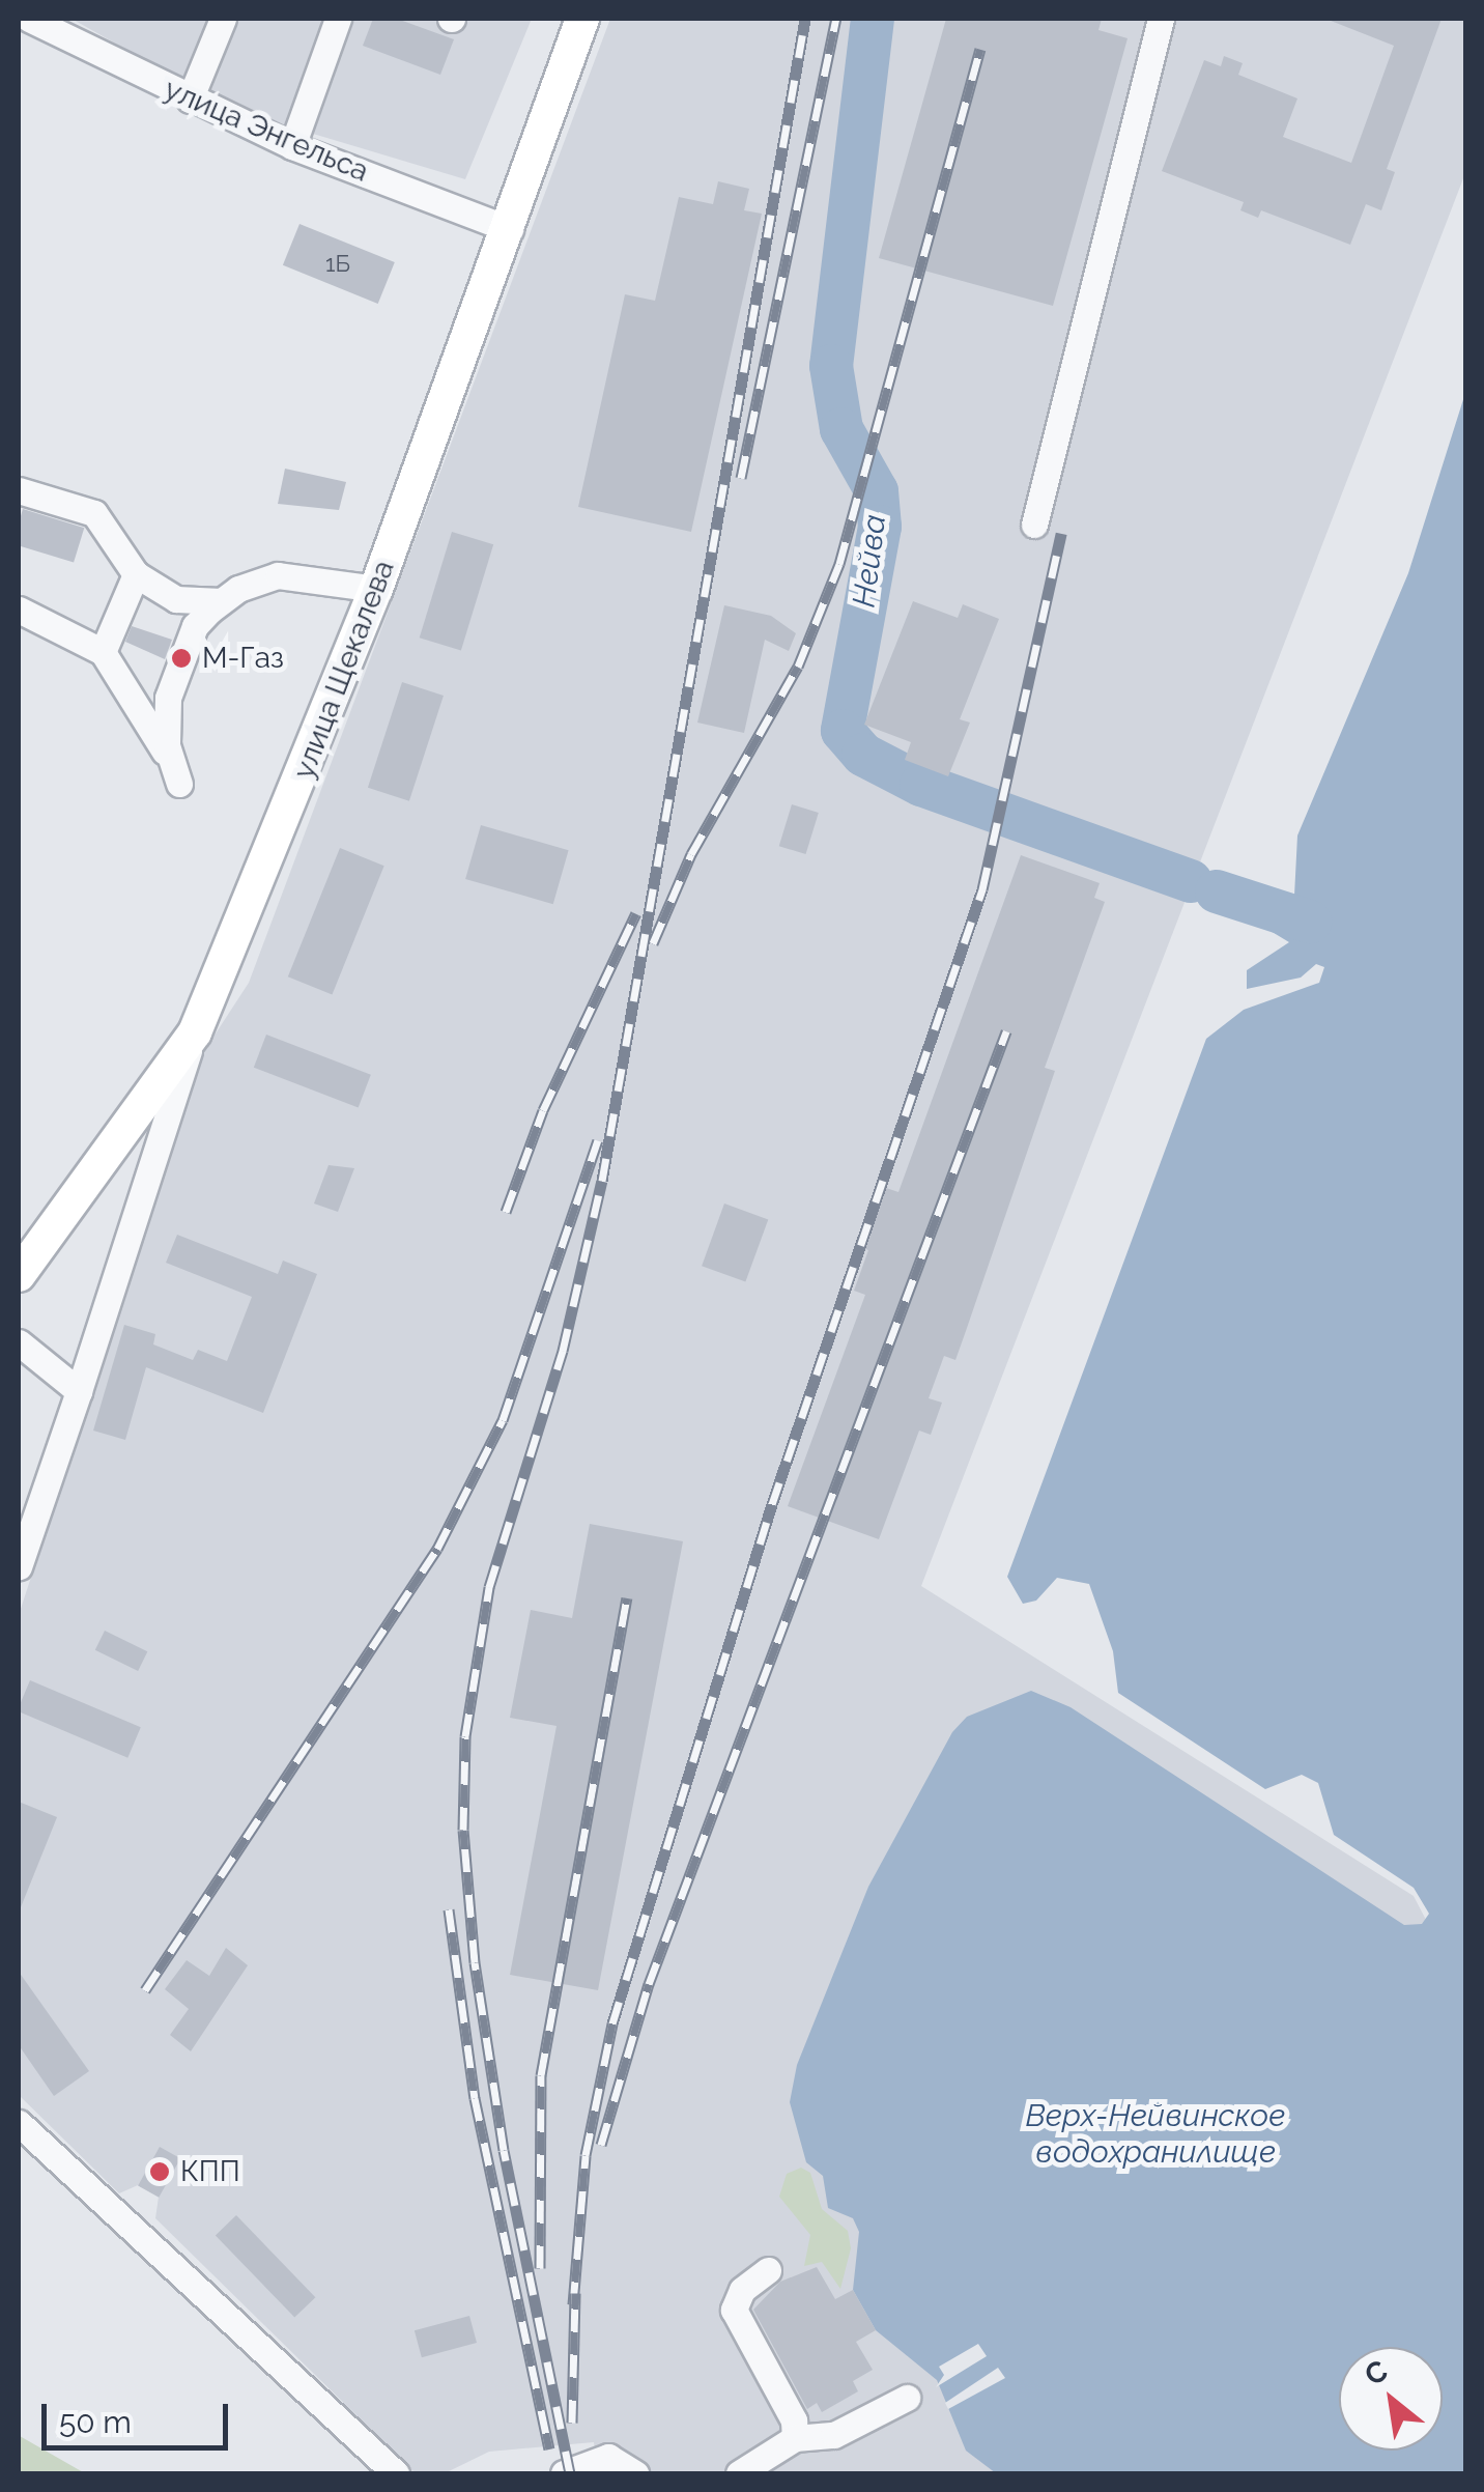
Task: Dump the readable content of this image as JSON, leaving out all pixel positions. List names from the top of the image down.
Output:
{
  "streets": {
    "main road": ["улица Щекалева"],
    "street": ["улица Энгельса"]
  },
  "crossings": [
    ["улица Энгельса", "улица Щекалева"]
  ],
  "water": ["Нейва", "Верх-Нейвинское водохранилище"],
  "places": ["М-Газ", "КПП"],
  "house_numbers": ["1Б"],
  "scale_bar": "50 m",
  "north": "top left"
}
